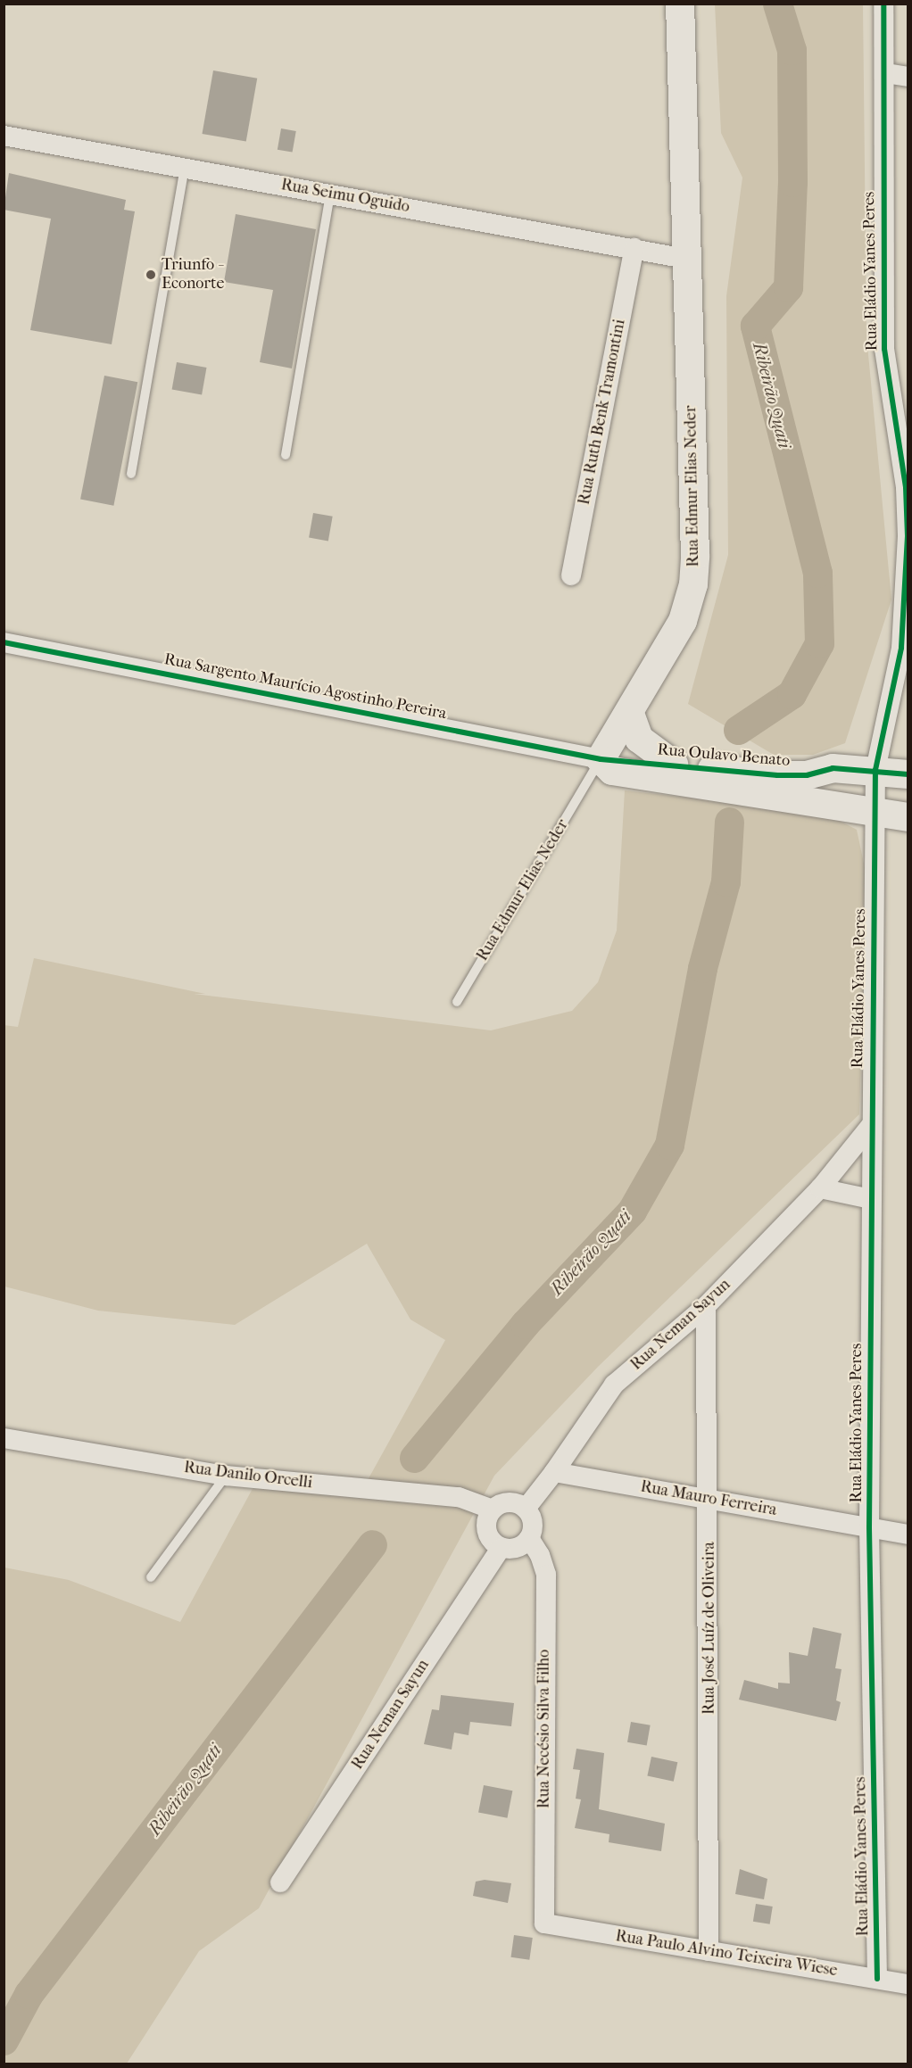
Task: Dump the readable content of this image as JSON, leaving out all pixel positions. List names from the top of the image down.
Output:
{
  "streets": {
    "street": [
      "Rua Seimu Oguido",
      "Rua Eládio Yanes Peres",
      "Rua Ruth Benk Tramontini",
      "Rua Edmur Elias Neder",
      "Rua Sargento Maurício Agostinho Pereira",
      "Rua Oulavo Benato",
      "Rua Neman Sayun",
      "Rua Danilo Orcelli",
      "Rua Mauro Ferreira",
      "Rua José Luíz de Oliveira",
      "Rua Necésio Silva Filho",
      "Rua Paulo Alvino Teixeira Wiese"
    ]
  },
  "crossings": [
    ["Rua Seimu Oguido", "Rua Ruth Benk Tramontini"],
    ["Rua Seimu Oguido", "Rua Edmur Elias Neder"],
    ["Rua Eládio Yanes Peres", "Rua Oulavo Benato"],
    ["Rua Eládio Yanes Peres", "Rua Neman Sayun"],
    ["Rua Eládio Yanes Peres", "Rua Mauro Ferreira"],
    ["Rua Eládio Yanes Peres", "Rua Paulo Alvino Teixeira Wiese"],
    ["Rua Edmur Elias Neder", "Rua Sargento Maurício Agostinho Pereira"],
    ["Rua Edmur Elias Neder", "Rua Oulavo Benato"],
    ["Rua Sargento Maurício Agostinho Pereira", "Rua Oulavo Benato"],
    ["Rua Neman Sayun", "Rua Danilo Orcelli"],
    ["Rua Neman Sayun", "Rua Mauro Ferreira"],
    ["Rua Neman Sayun", "Rua José Luíz de Oliveira"],
    ["Rua Neman Sayun", "Rua Necésio Silva Filho"],
    ["Rua Danilo Orcelli", "Rua Necésio Silva Filho"],
    ["Rua Mauro Ferreira", "Rua José Luíz de Oliveira"],
    ["Rua José Luíz de Oliveira", "Rua Paulo Alvino Teixeira Wiese"],
    ["Rua Necésio Silva Filho", "Rua Paulo Alvino Teixeira Wiese"]
  ],
  "water": ["Ribeirão Quati"],
  "places": ["Triunfo - Econorte"]
}
